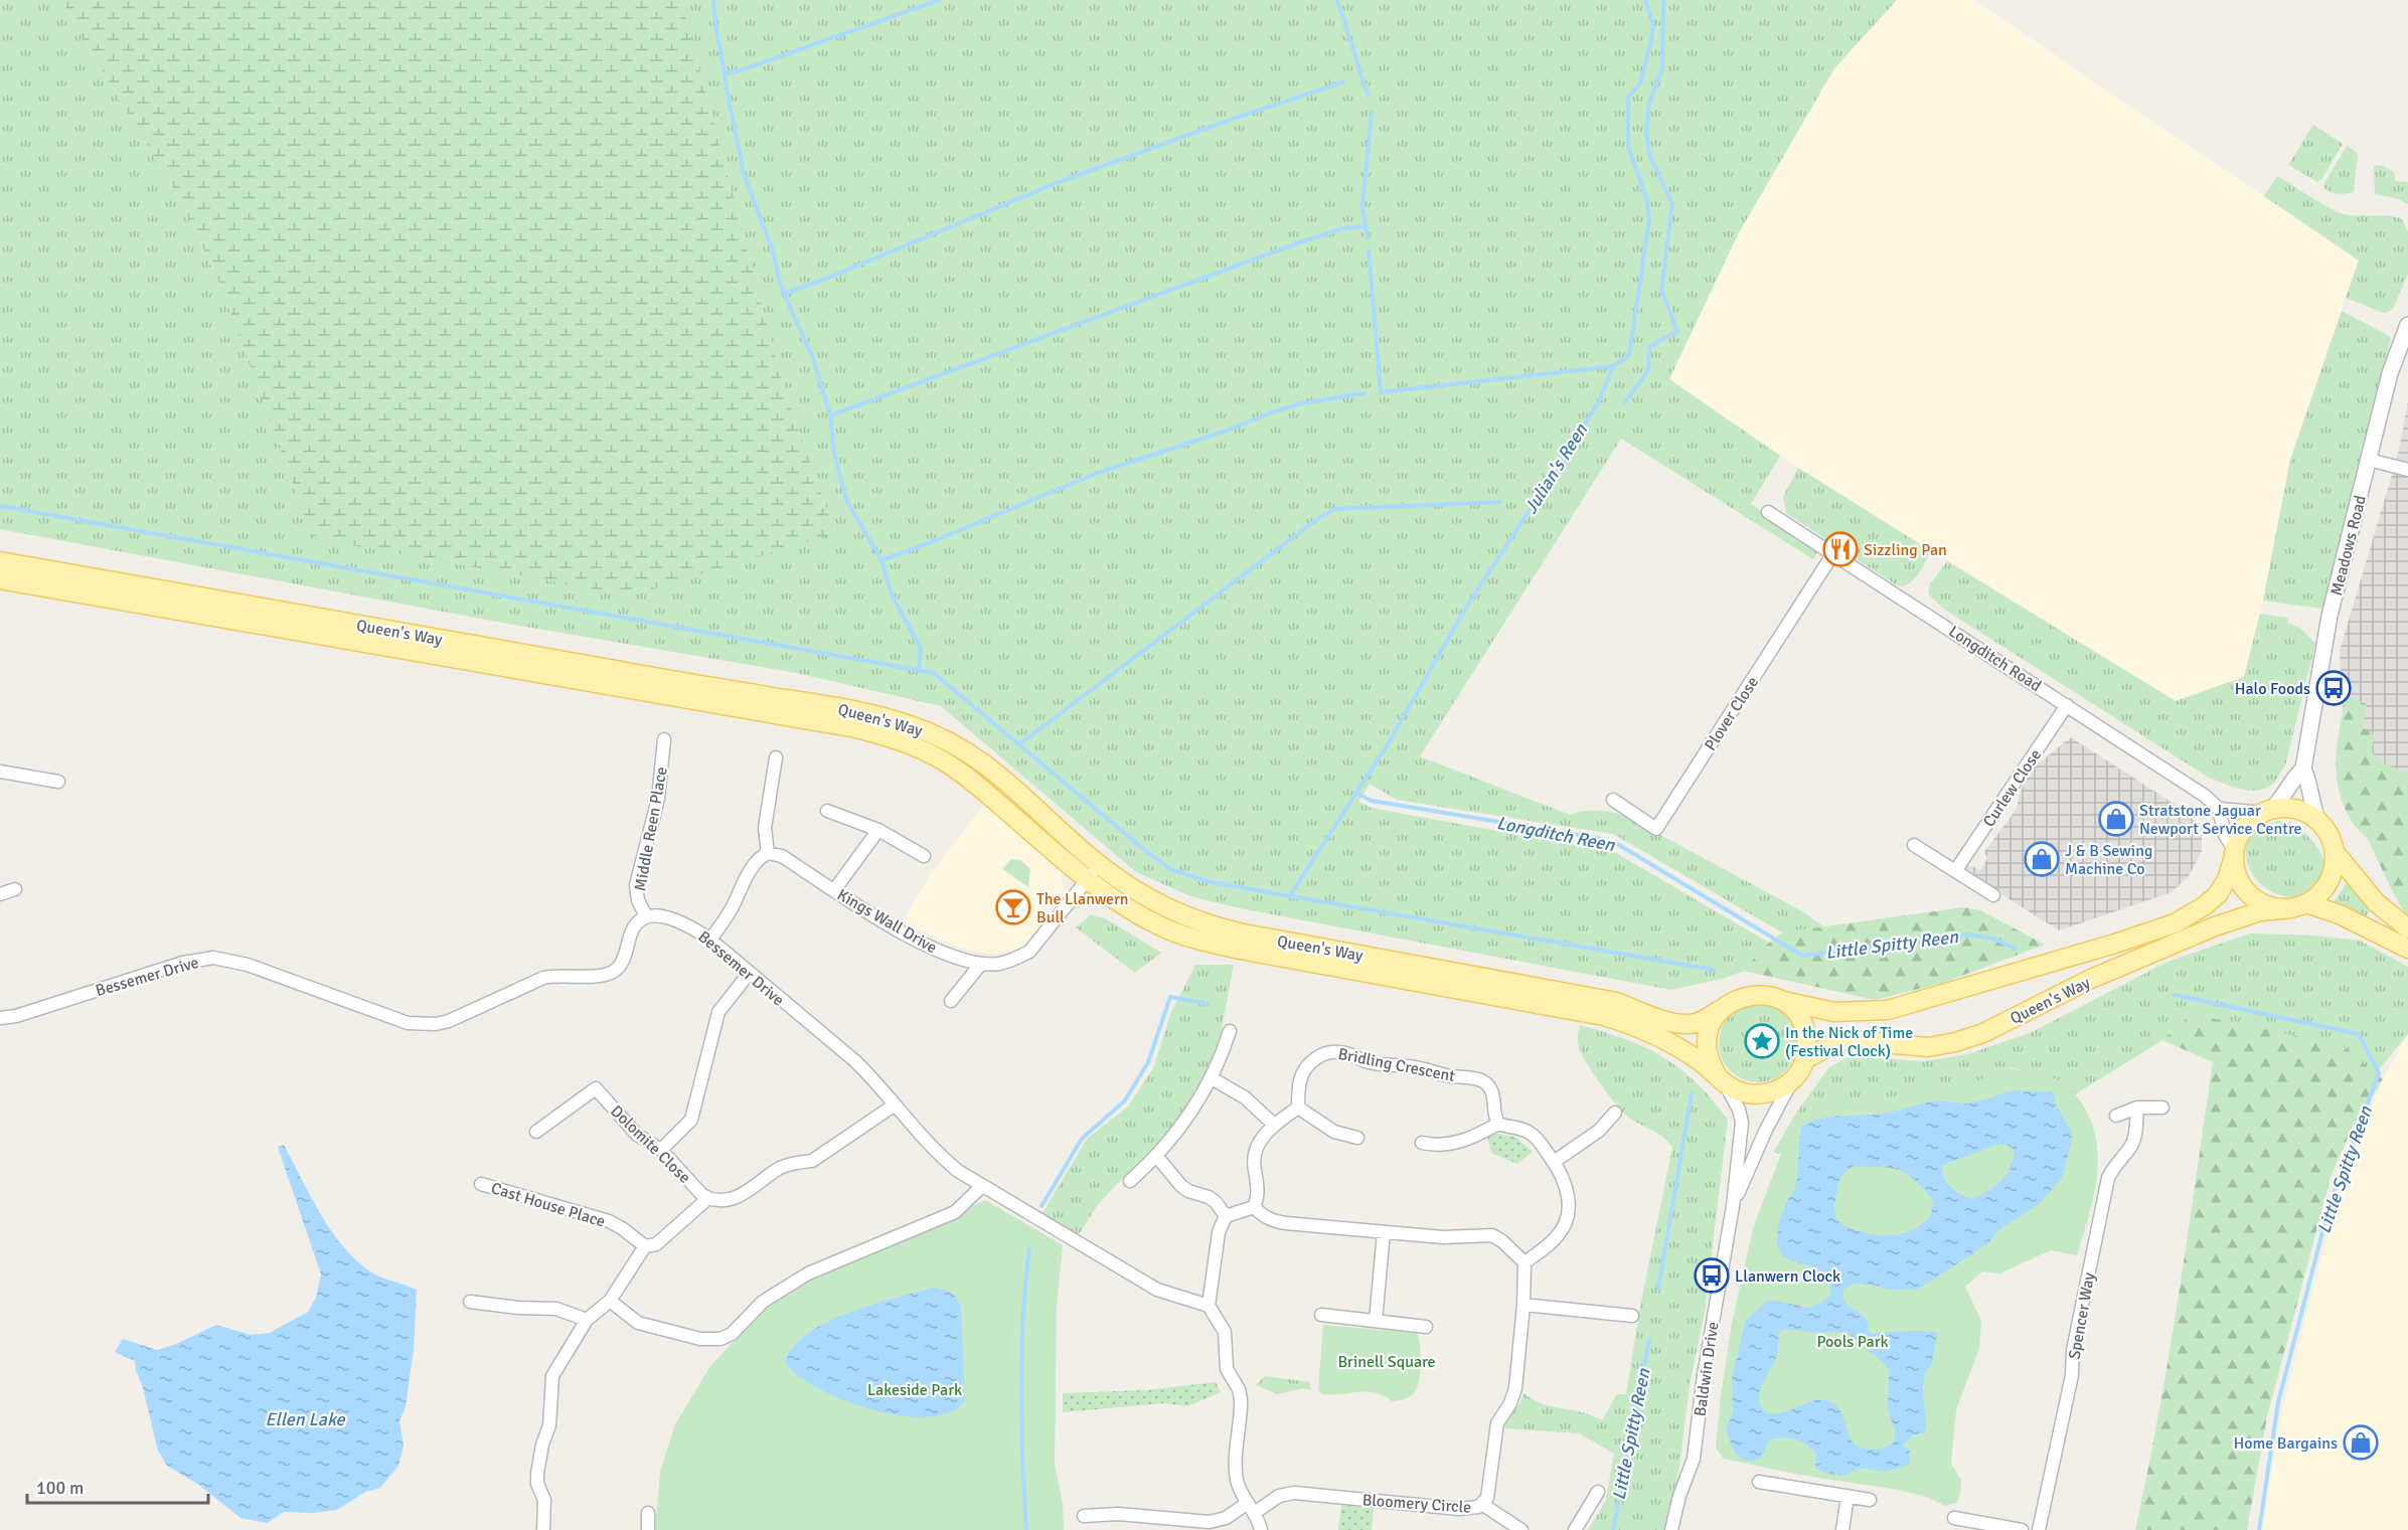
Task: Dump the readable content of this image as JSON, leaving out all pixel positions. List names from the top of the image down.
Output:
{
  "streets": {
    "main road": ["Queen's Way"],
    "street": [
      "Meadows Road",
      "Longditch Road",
      "Plover Close",
      "Curlew Close",
      "Middle Reen Place",
      "Kings Wall Drive",
      "Bessemer Drive",
      "Bridling Crescent",
      "Dolomite Close",
      "Cast House Place",
      "Spencer Way",
      "Baldwin Drive",
      "Bloomery Circle"
    ]
  },
  "crossings": [
    ["Meadows Road", "Queen's Way"],
    ["Queen's Way", "Kings Wall Drive"],
    ["Longditch Road", "Plover Close"],
    ["Longditch Road", "Curlew Close"],
    ["Middle Reen Place", "Bessemer Drive"]
  ],
  "water": [
    "Julian's Reen",
    "Longditch Reen",
    "Little Spitty Reen",
    "Ellen Lake"
  ],
  "parks": ["Pools Park", "Brinell Square", "Lakeside Park"],
  "places": {
    "restaurant": ["Sizzling Pan"],
    "bus stop": ["Halo Foods", "Llanwern Clock"],
    "shop": ["Stratstone Jaguar Newport Service Centre", "J & B Sewing Machine Co", "Home Bargains"],
    "bar": ["The Llanwern Bull"],
    "place": ["In the Nick of Time (Festival Clock)"]
  },
  "scale_bar": "100 m"
}
